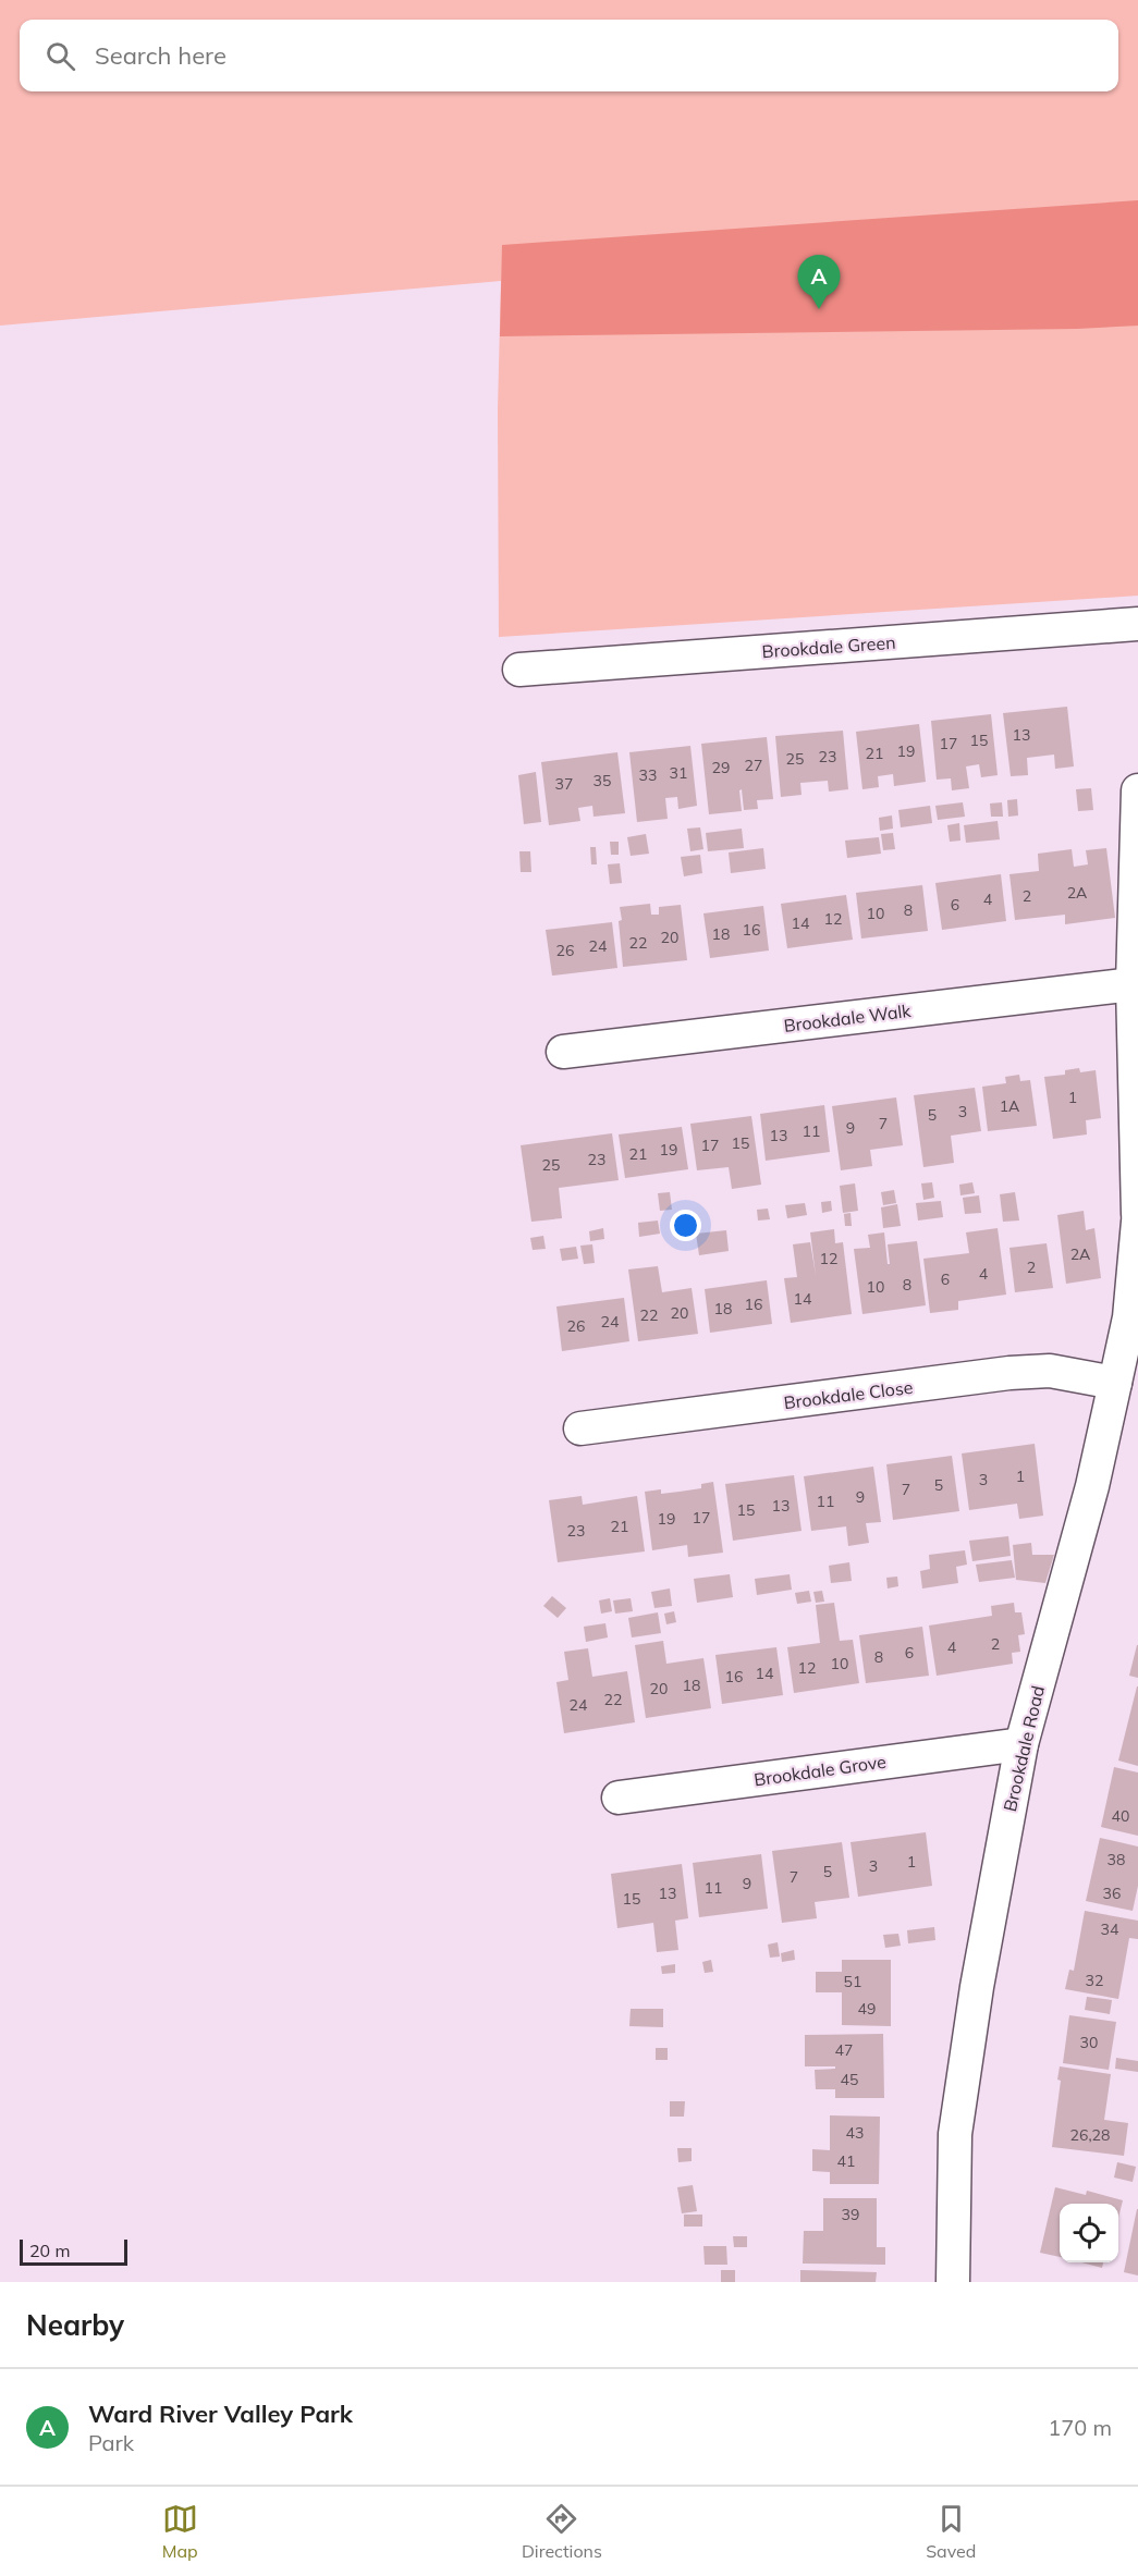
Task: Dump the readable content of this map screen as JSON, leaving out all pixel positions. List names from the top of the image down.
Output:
{
  "streets": {
    "street": [
      "Brookdale Green",
      "Brookdale Walk",
      "Brookdale Close",
      "Brookdale Road",
      "Brookdale Grove"
    ]
  },
  "crossings": [
    ["Brookdale Close", "Brookdale Road"],
    ["Brookdale Road", "Brookdale Grove"]
  ],
  "house_numbers": [
    "13",
    "15",
    "17",
    "19",
    "21",
    "23",
    "25",
    "27",
    "29",
    "31",
    "33",
    "35",
    "37",
    "2A",
    "2",
    "4",
    "6",
    "8",
    "10",
    "12",
    "14",
    "16",
    "18",
    "20",
    "22",
    "24",
    "26",
    "1",
    "1A",
    "3",
    "5",
    "7",
    "9",
    "11",
    "13",
    "15",
    "17",
    "19",
    "21",
    "23",
    "25",
    "2A",
    "12",
    "2",
    "4",
    "6",
    "8",
    "10",
    "14",
    "16",
    "18",
    "20",
    "22",
    "24",
    "26",
    "1",
    "3",
    "5",
    "7",
    "9",
    "11",
    "13",
    "15",
    "17",
    "19",
    "21",
    "23",
    "2",
    "4",
    "6",
    "8",
    "10",
    "12",
    "14",
    "16",
    "18",
    "20",
    "22",
    "24",
    "40",
    "38",
    "1",
    "3",
    "5",
    "7",
    "9",
    "11",
    "13",
    "36",
    "15",
    "34",
    "32",
    "51",
    "49",
    "30",
    "47",
    "45",
    "43",
    "26,28",
    "41",
    "39"
  ],
  "scale_bar": "20 m",
  "page": {
    "search": "Search here",
    "pins": "A",
    "scale": "20 m",
    "heading": "Nearby",
    "list": [
      {
        "mark": "A",
        "name": "Ward River Valley Park",
        "note": "Park",
        "value": "170 m"
      }
    ],
    "nav": ["Map", "Directions", "Saved"]
  }
}
